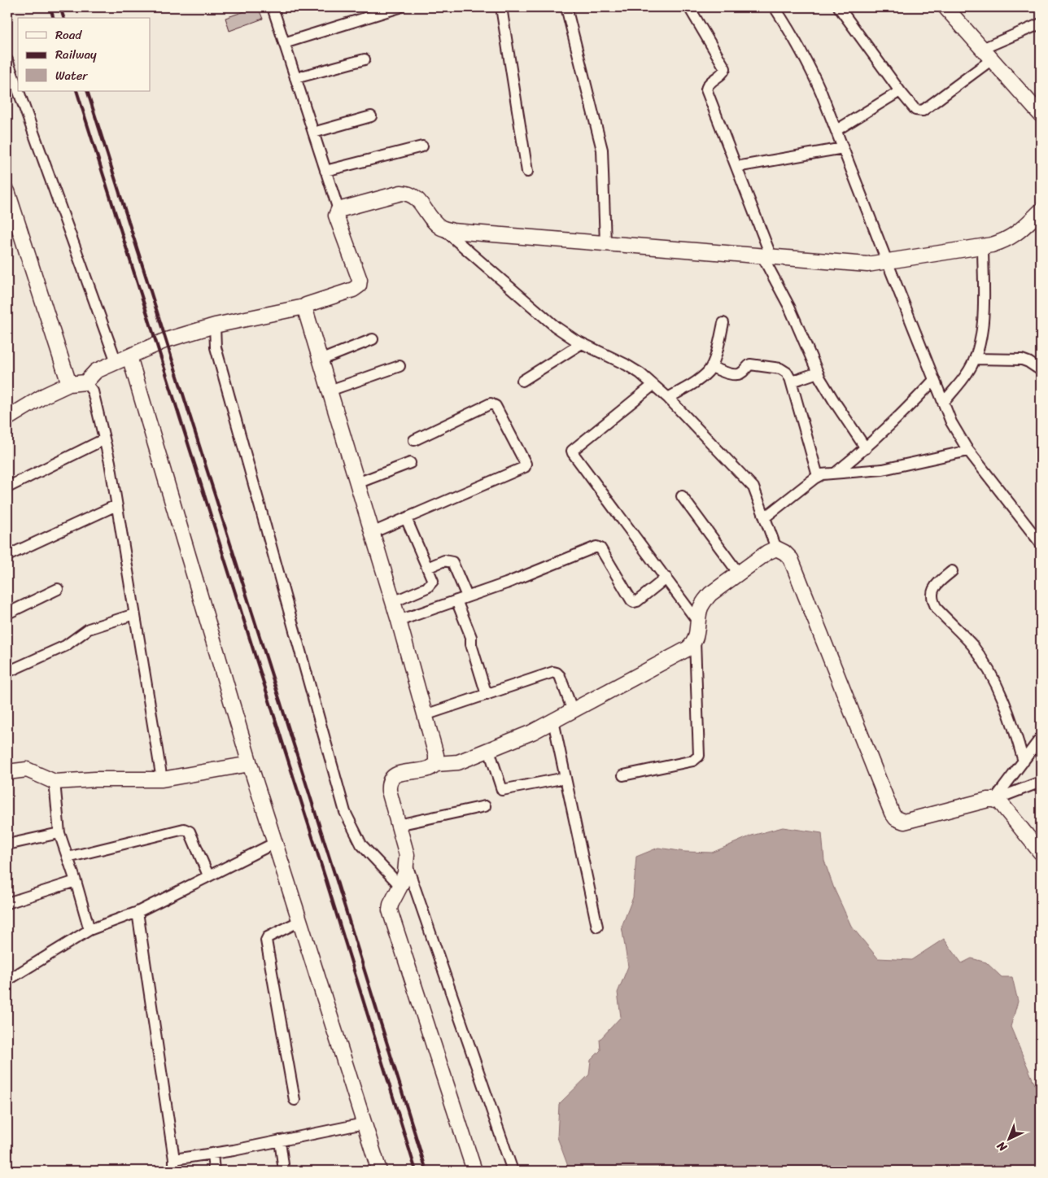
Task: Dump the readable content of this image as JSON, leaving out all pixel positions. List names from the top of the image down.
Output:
{
  "legend": ["Road", "Railway", "Water"],
  "north": "bottom left"
}
